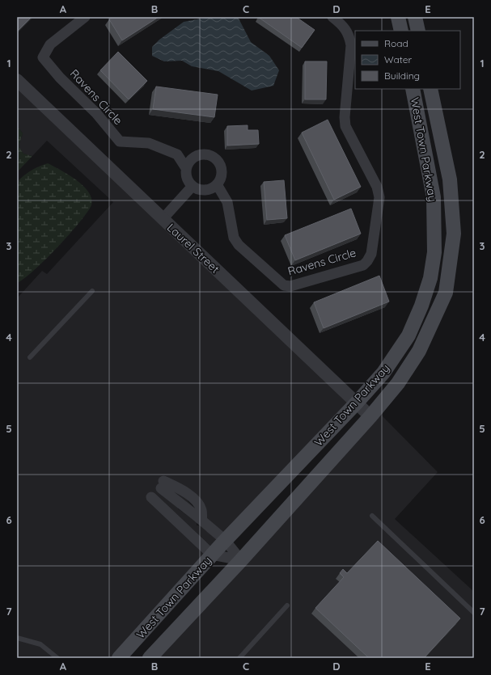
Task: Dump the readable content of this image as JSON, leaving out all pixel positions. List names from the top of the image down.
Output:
{
  "streets": {
    "main road": ["West Town Parkway"],
    "street": ["Ravens Circle", "Laurel Street"]
  },
  "crossings": [
    ["West Town Parkway", "Laurel Street"]
  ],
  "legend": ["Road", "Water", "Building"],
  "grid": {
    "columns": [
      "A",
      "B",
      "C",
      "D",
      "E"
    ],
    "rows": [
      "1",
      "2",
      "3",
      "4",
      "5",
      "6",
      "7"
    ]
  }
}
